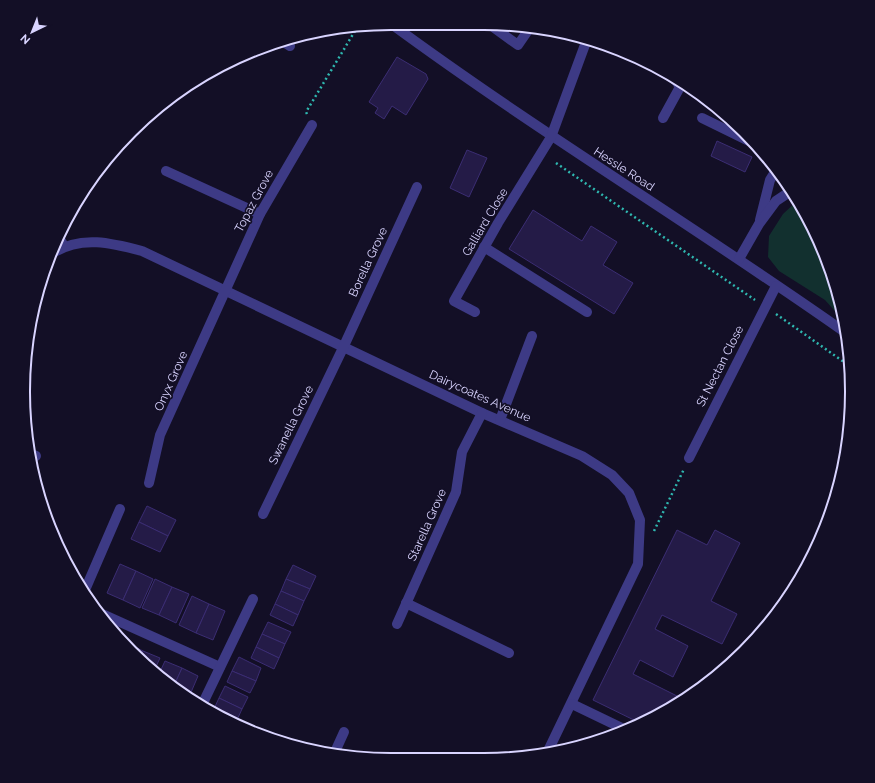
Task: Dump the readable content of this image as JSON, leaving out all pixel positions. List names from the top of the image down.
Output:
{
  "streets": {
    "street": [
      "Hessle Road",
      "Topaz Grove",
      "Galliard Close",
      "Borella Grove",
      "St Nectan Close",
      "Onyx Grove",
      "Dairycoates Avenue",
      "Swanella Grove",
      "Starella Grove"
    ]
  },
  "crossings": [
    ["Hessle Road", "Galliard Close"],
    ["Hessle Road", "St Nectan Close"],
    ["Topaz Grove", "Onyx Grove"],
    ["Topaz Grove", "Dairycoates Avenue"],
    ["Borella Grove", "Dairycoates Avenue"],
    ["Borella Grove", "Swanella Grove"],
    ["Onyx Grove", "Dairycoates Avenue"],
    ["Dairycoates Avenue", "Swanella Grove"],
    ["Dairycoates Avenue", "Starella Grove"]
  ],
  "north": "bottom left"
}
